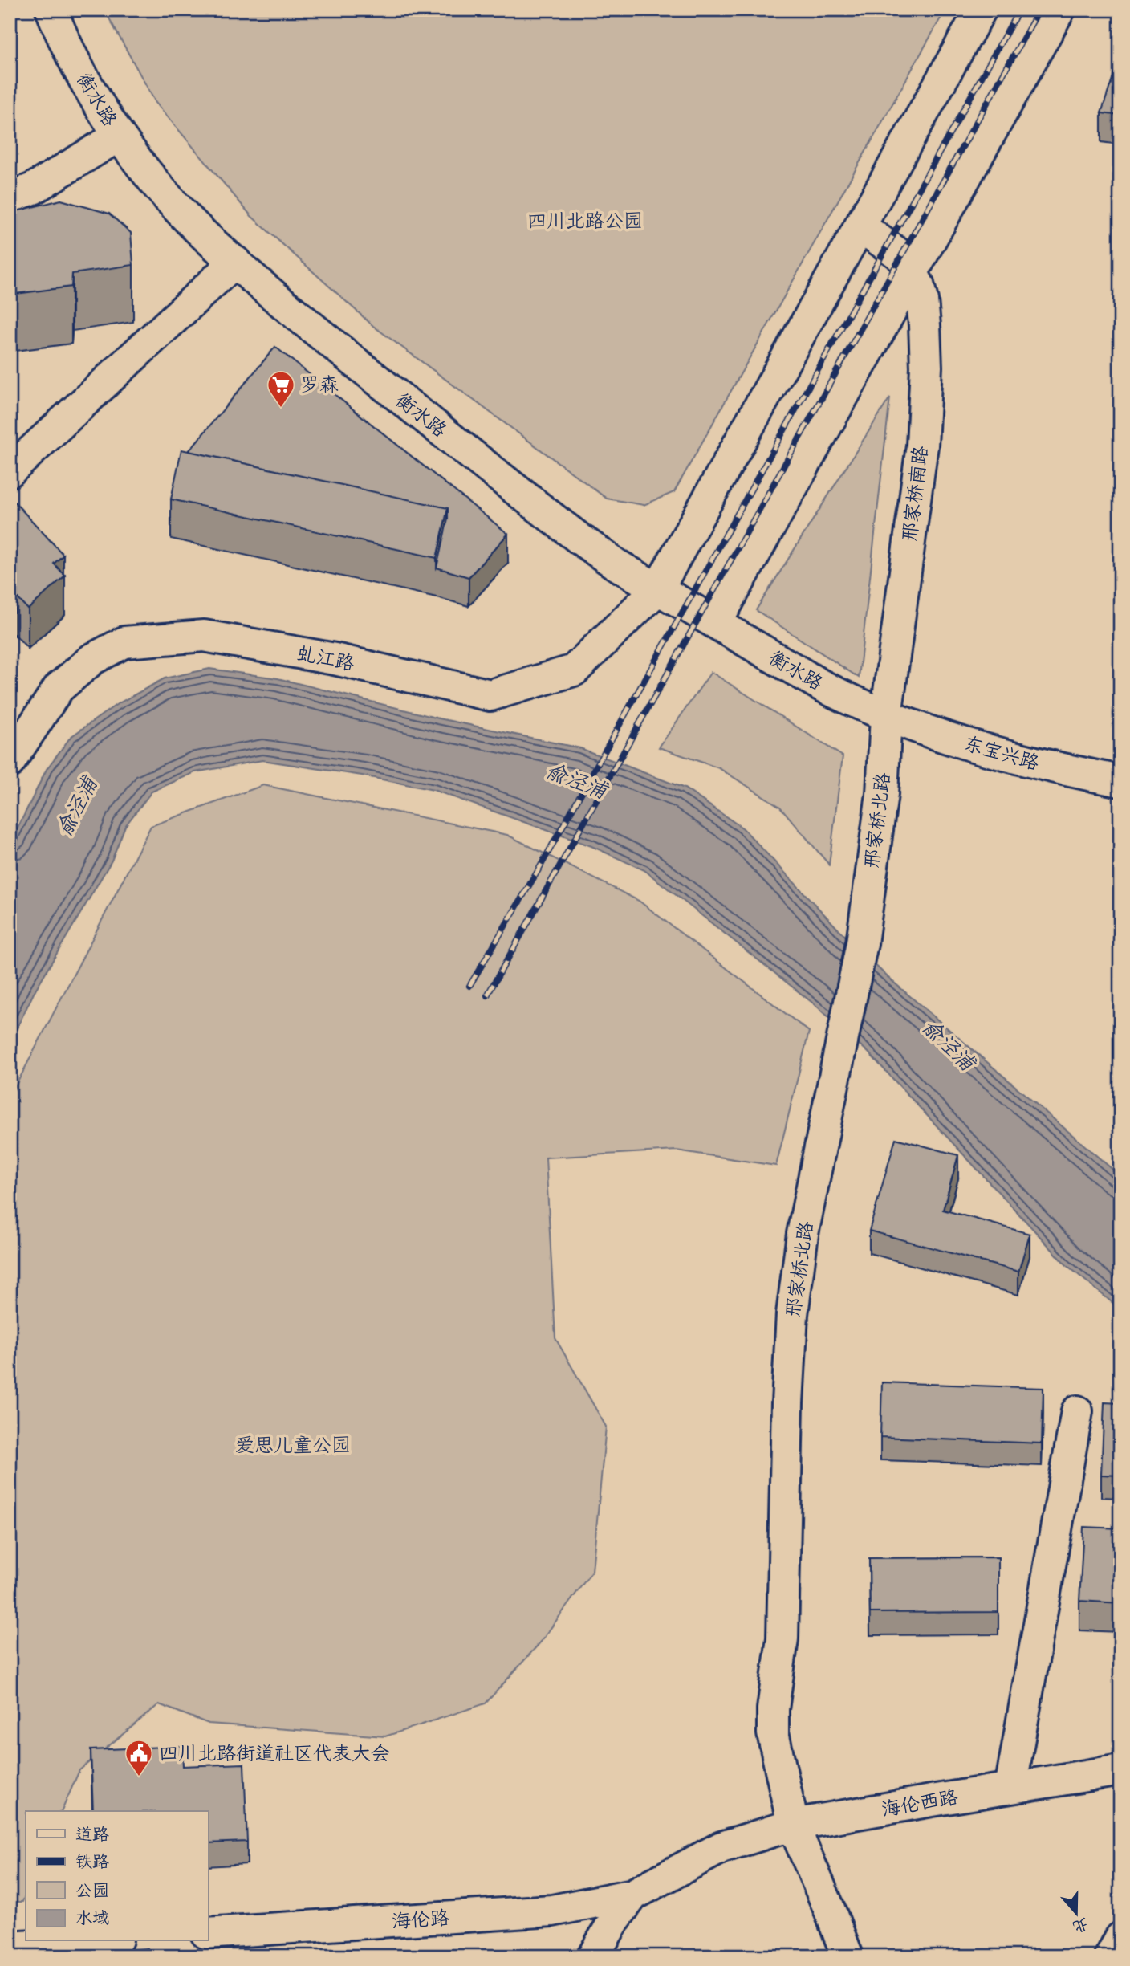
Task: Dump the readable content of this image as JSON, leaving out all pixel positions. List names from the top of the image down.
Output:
{
  "streets": {
    "street": [
      "衡水路",
      "邢家桥南路",
      "虬江路",
      "东宝兴路",
      "邢家桥北路",
      "海伦西路",
      "海伦路"
    ]
  },
  "crossings": [
    ["衡水路", "邢家桥南路"],
    ["衡水路", "虬江路"],
    ["衡水路", "东宝兴路"],
    ["衡水路", "邢家桥北路"],
    ["邢家桥南路", "虬江路"],
    ["邢家桥南路", "东宝兴路"],
    ["邢家桥南路", "邢家桥北路"],
    ["东宝兴路", "邢家桥北路"],
    ["邢家桥北路", "海伦西路"],
    ["海伦西路", "海伦路"]
  ],
  "water": ["俞泾浦"],
  "parks": ["四川北路公园", "爱思儿童公园"],
  "places": {
    "supermarket": ["罗森"],
    "public building": ["四川北路街道社区代表大会"]
  },
  "legend": [
    "道路",
    "铁路",
    "公园",
    "水域"
  ],
  "north": "bottom"
}
